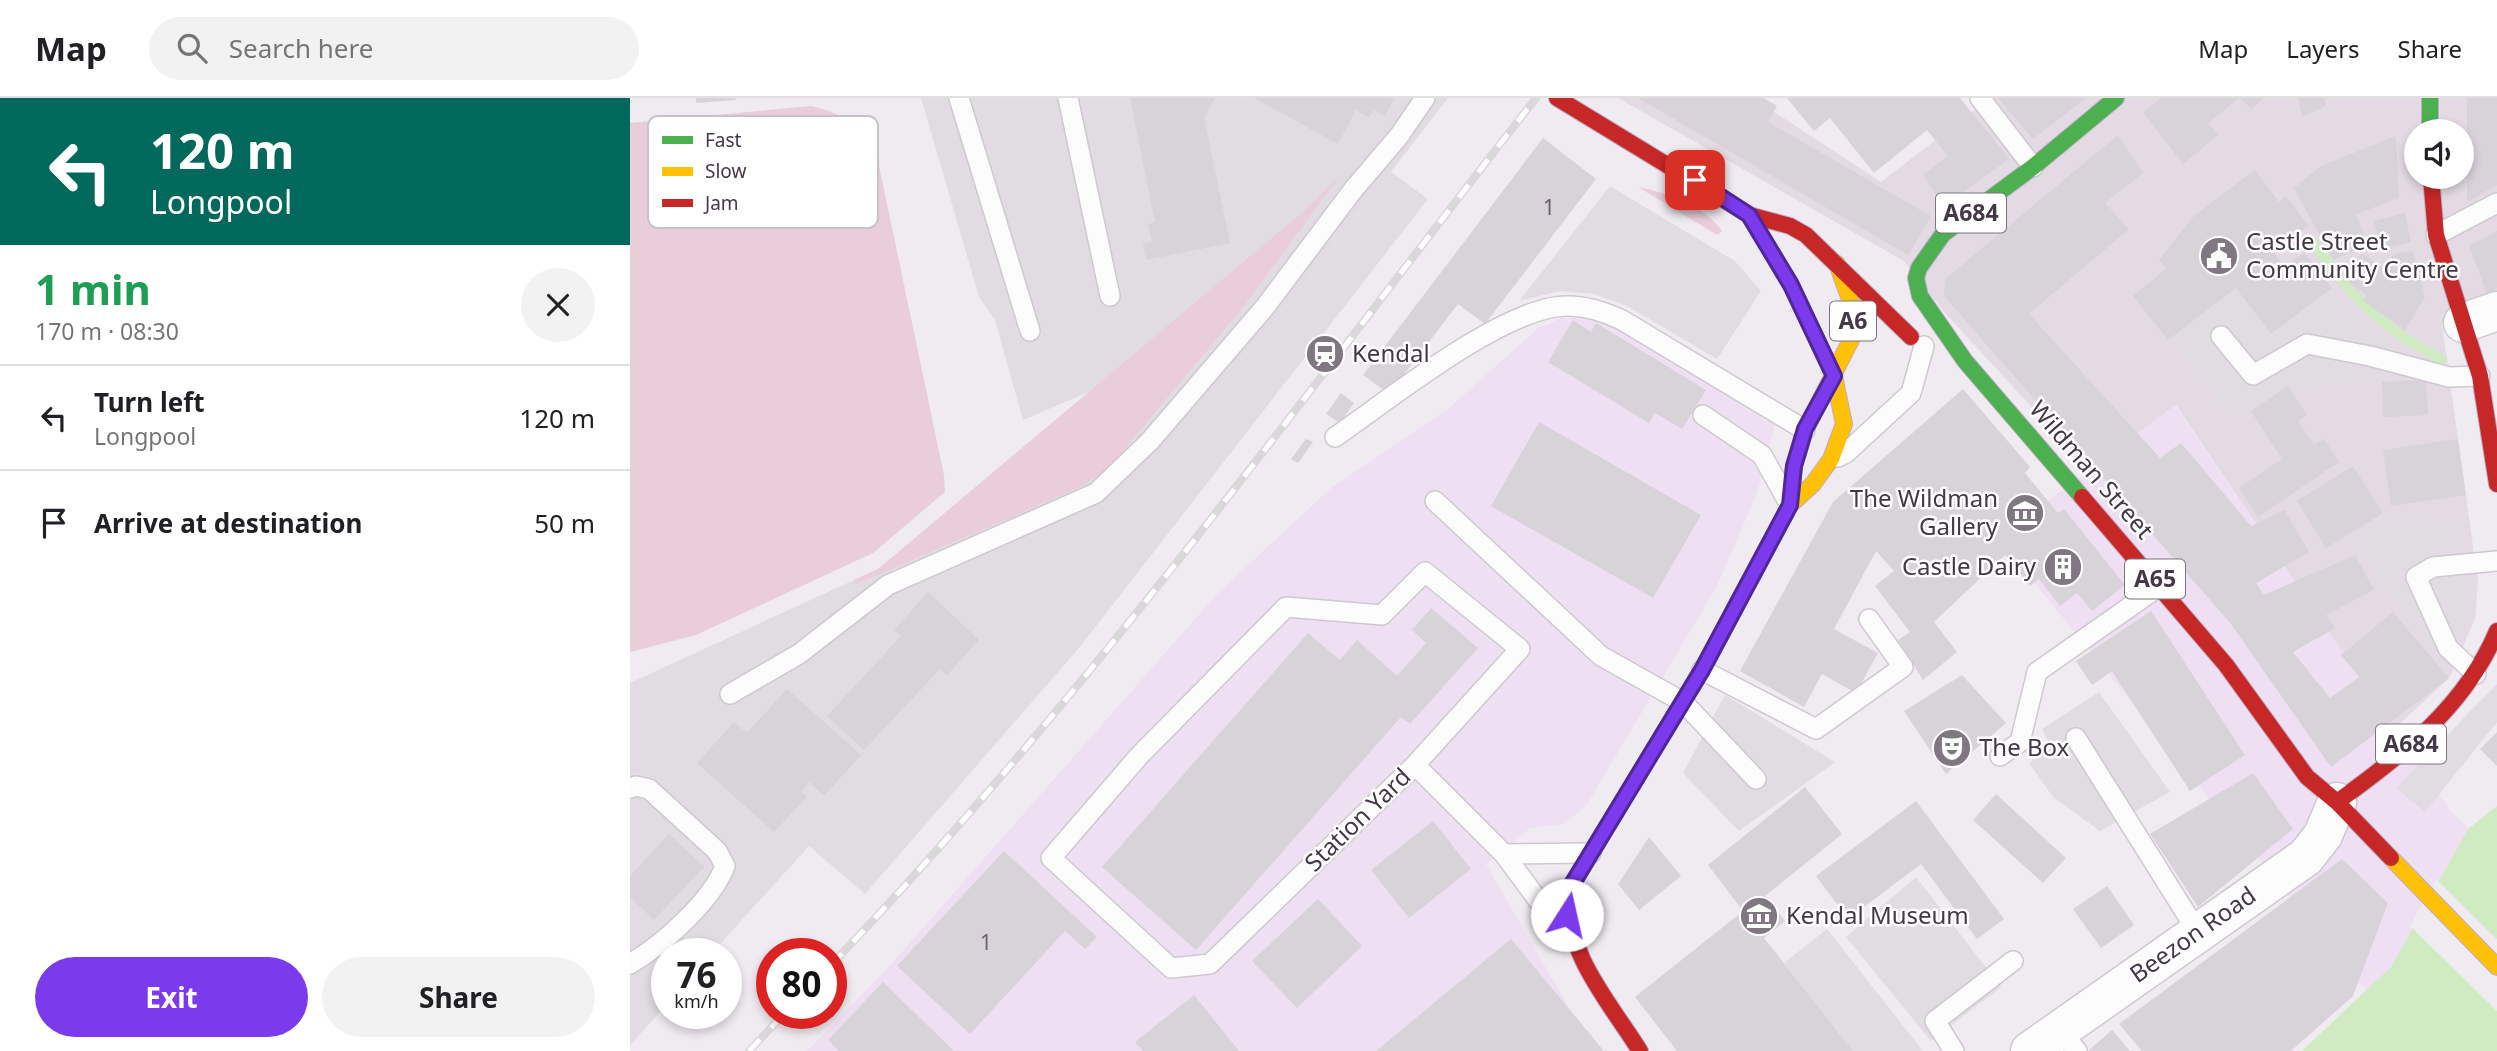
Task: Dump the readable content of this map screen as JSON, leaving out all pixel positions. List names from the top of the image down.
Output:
{
  "streets": {
    "highway": [
      "A684",
      "A6",
      "Wildman Street",
      "A65"
    ],
    "street": ["Beezon Road"],
    "lane": ["Station Yard"]
  },
  "crossings": [
    ["A684", "Wildman Street"],
    ["A684", "Beezon Road"],
    ["A6", "Station Yard"],
    ["Wildman Street", "Beezon Road"]
  ],
  "places": {
    "public building": ["Castle Street Community Centre"],
    "station": ["Kendal"],
    "museum": ["The Wildman Gallery", "Kendal Museum"],
    "building": ["Castle Dairy"],
    "theatre": ["The Box"]
  },
  "house_numbers": ["1", "1"],
  "legend": ["Fast", "Slow", "Jam"],
  "page": {
    "header": "Map",
    "search": "Search here",
    "nav": ["Map", "Layers", "Share"],
    "turn": ["120 m", "Longpool"],
    "heading": ["1 min", "170 m · 08:30"],
    "list": [
      {
        "name": "Turn left",
        "note": "Longpool",
        "value": "120 m"
      },
      {
        "name": "Arrive at destination",
        "value": "50 m"
      }
    ],
    "speed": "76 km/h",
    "limit": "80",
    "buttons": ["Exit", "Share"]
  }
}
